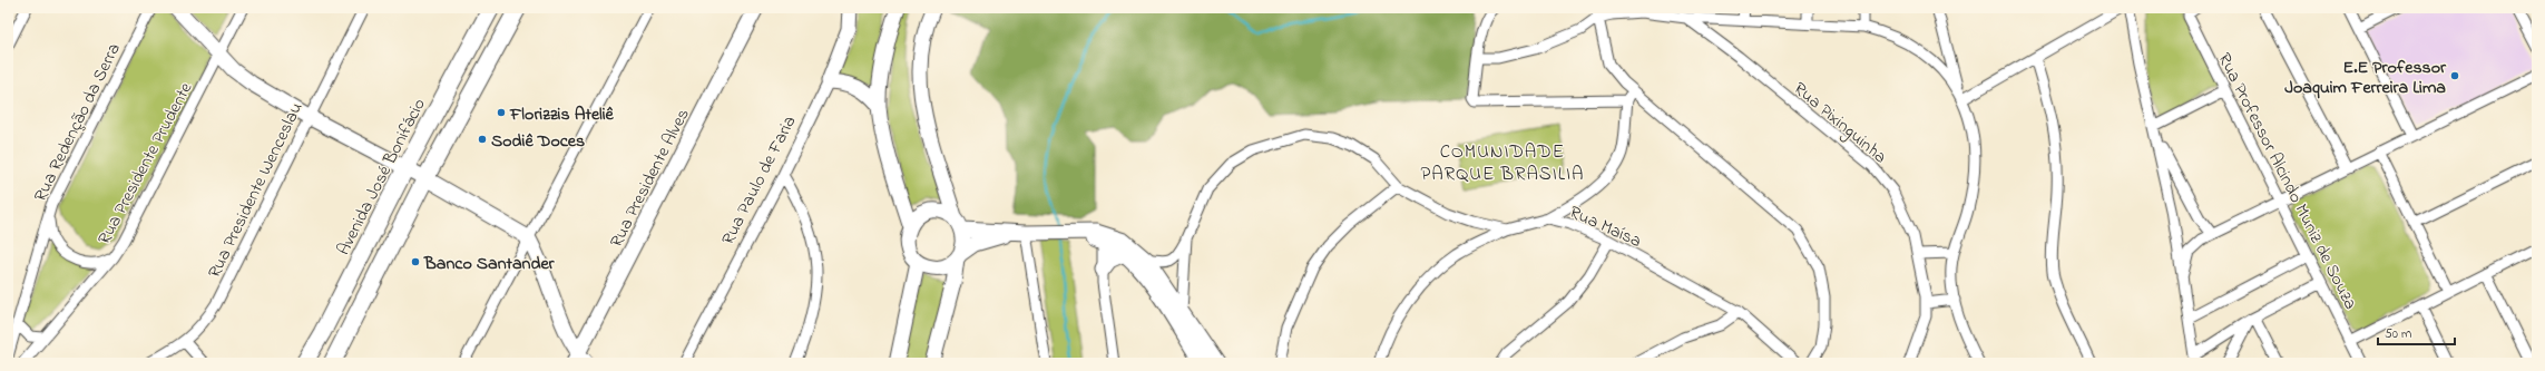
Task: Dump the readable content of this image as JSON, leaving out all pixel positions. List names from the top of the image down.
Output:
{
  "streets": {
    "main road": ["Avenida José Bonifácio"],
    "street": [
      "Rua Redenção da Serra",
      "Rua Pixinguinha",
      "Rua Presidente Prudente",
      "Rua Presidente Alves",
      "Rua Paulo de Faria",
      "Rua Professor Alcindo Muniz de Souza",
      "Rua Presidente Wenceslau",
      "Rua Maísa"
    ]
  },
  "districts": ["COMUNIDADE PARQUE BRASILIA"],
  "places": [
    "E.E Professor Joaquim Ferreira Lima",
    "Florizzis Ateliê",
    "Sodiê Doces",
    "Banco Santander"
  ],
  "scale_bar": "50 m"
}
